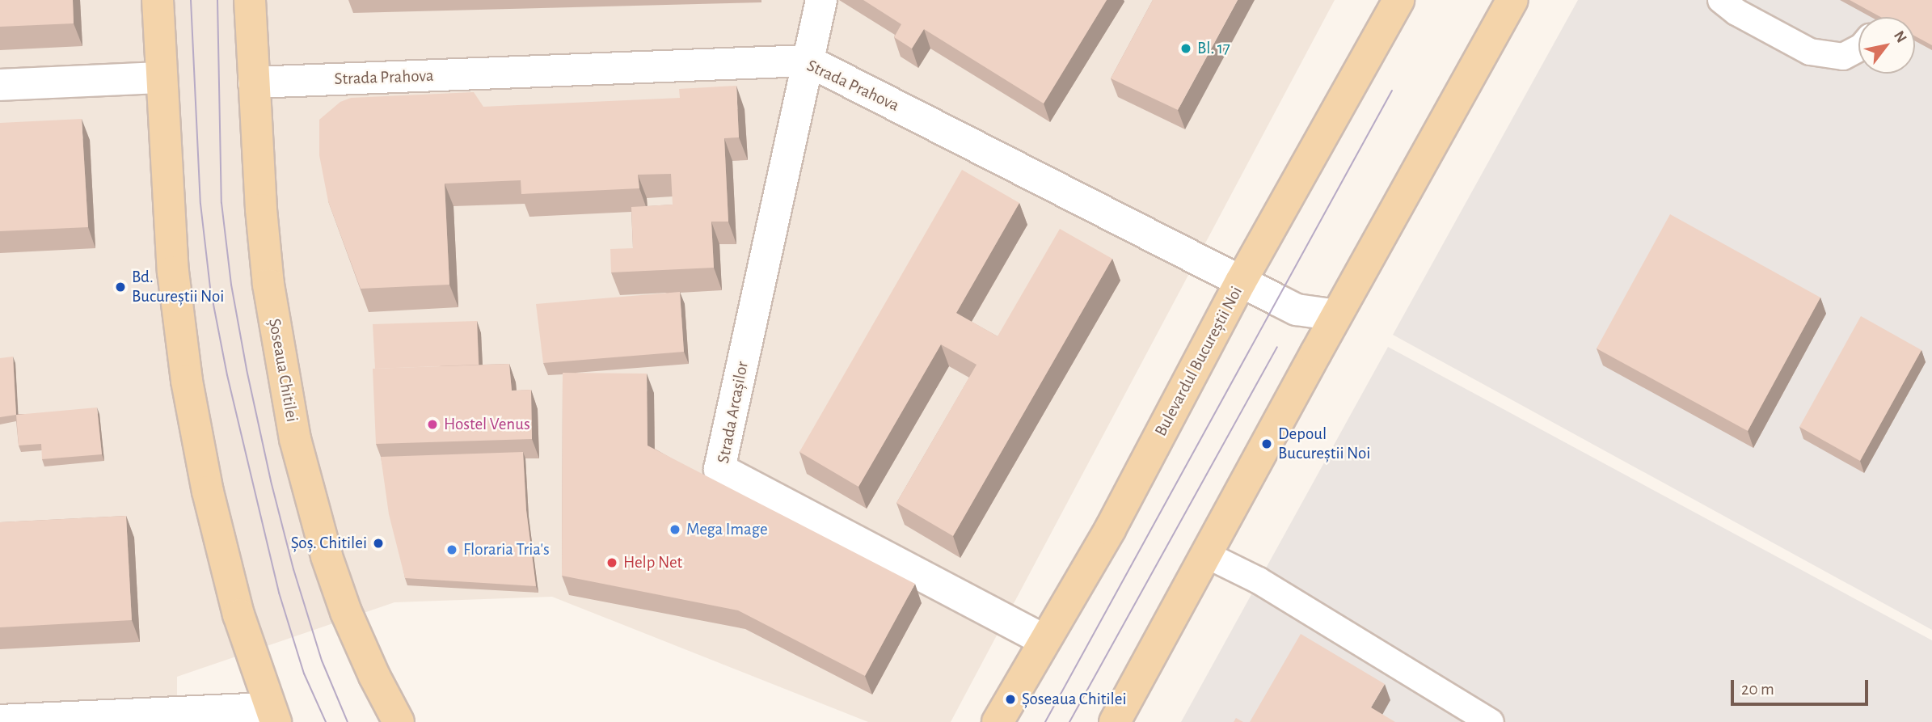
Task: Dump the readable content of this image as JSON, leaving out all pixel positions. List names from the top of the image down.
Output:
{
  "streets": {
    "main road": ["Bulevardul Bucureștii Noi", "Șoseaua Chitilei"],
    "street": ["Strada Prahova", "Strada Arcașilor"]
  },
  "crossings": [
    ["Strada Prahova", "Bulevardul Bucureștii Noi"],
    ["Strada Prahova", "Șoseaua Chitilei"],
    ["Strada Prahova", "Strada Arcașilor"],
    ["Bulevardul Bucureștii Noi", "Strada Arcașilor"]
  ],
  "places": [
    "Bl. 17",
    "Bd. Bucureștii Noi",
    "Hostel Venus",
    "Depoul Bucureștii Noi",
    "Mega Image",
    "Șoș. Chitilei",
    "Floraria Tria's",
    "Help Net",
    "Șoseaua Chitilei"
  ],
  "scale_bar": "20 m",
  "north": "top right"
}
